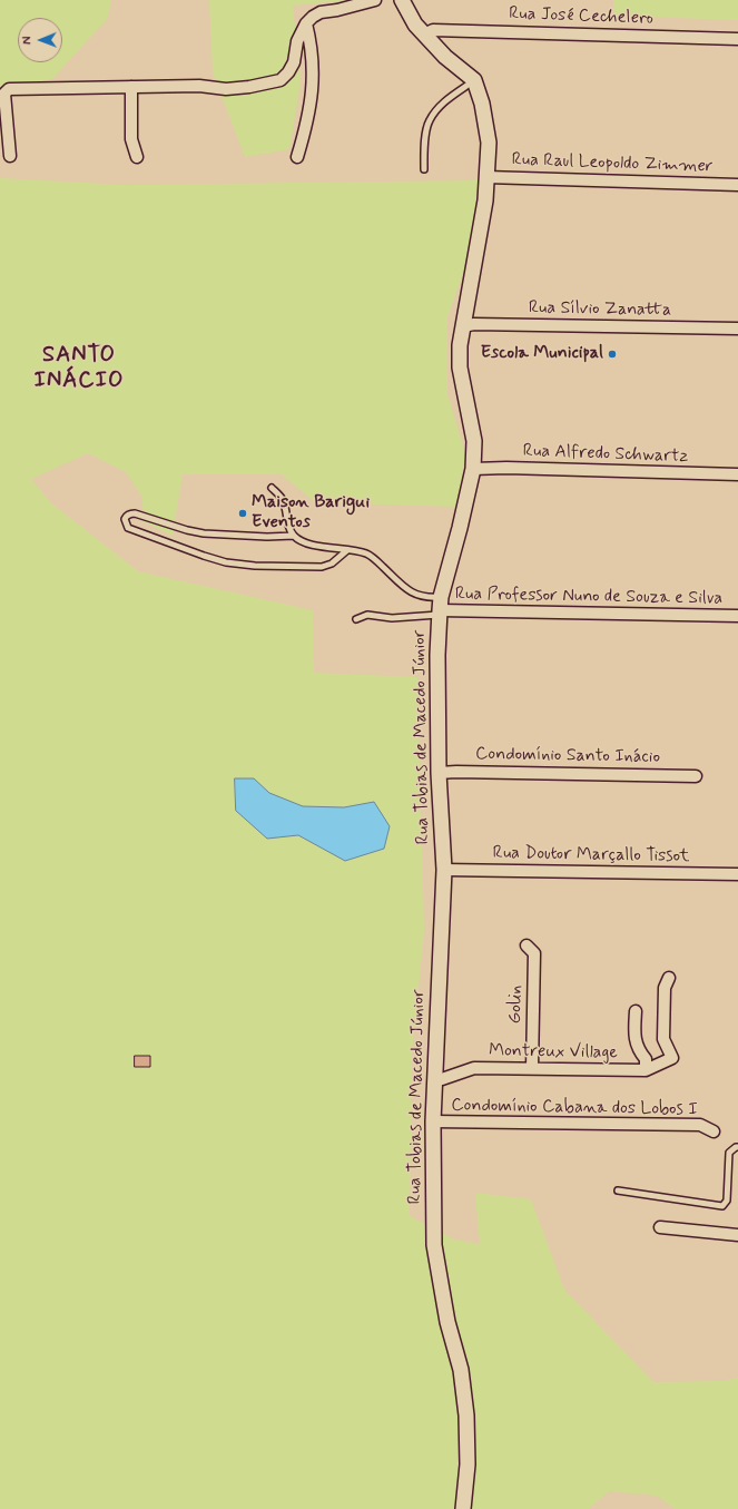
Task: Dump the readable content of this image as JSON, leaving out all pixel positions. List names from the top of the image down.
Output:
{
  "streets": {
    "street": [
      "Rua José Cechelero",
      "Rua Raul Leopoldo Zimmer",
      "Rua Sílvio Zanatta",
      "Rua Alfredo Schwartz",
      "Rua Professor Nuno de Souza e Silva",
      "Rua Tobias de Macedo Júnior",
      "Condomínio Santo Inácio",
      "Rua Doutor Marçallo Tissot",
      "Golin",
      "Montreux Village",
      "Condomínio Cabana dos Lobos I"
    ]
  },
  "crossings": [
    ["Rua Raul Leopoldo Zimmer", "Rua Tobias de Macedo Júnior"],
    ["Rua Sílvio Zanatta", "Rua Tobias de Macedo Júnior"],
    ["Rua Alfredo Schwartz", "Rua Tobias de Macedo Júnior"],
    ["Rua Professor Nuno de Souza e Silva", "Rua Tobias de Macedo Júnior"],
    ["Rua Tobias de Macedo Júnior", "Condomínio Santo Inácio"],
    ["Rua Tobias de Macedo Júnior", "Rua Doutor Marçallo Tissot"],
    ["Rua Tobias de Macedo Júnior", "Montreux Village"],
    ["Rua Tobias de Macedo Júnior", "Condomínio Cabana dos Lobos I"],
    ["Golin", "Montreux Village"]
  ],
  "districts": ["SANTO INÁCIO"],
  "places": ["Escola Municipal", "Maison Barigui Eventos"],
  "north": "left"
}
